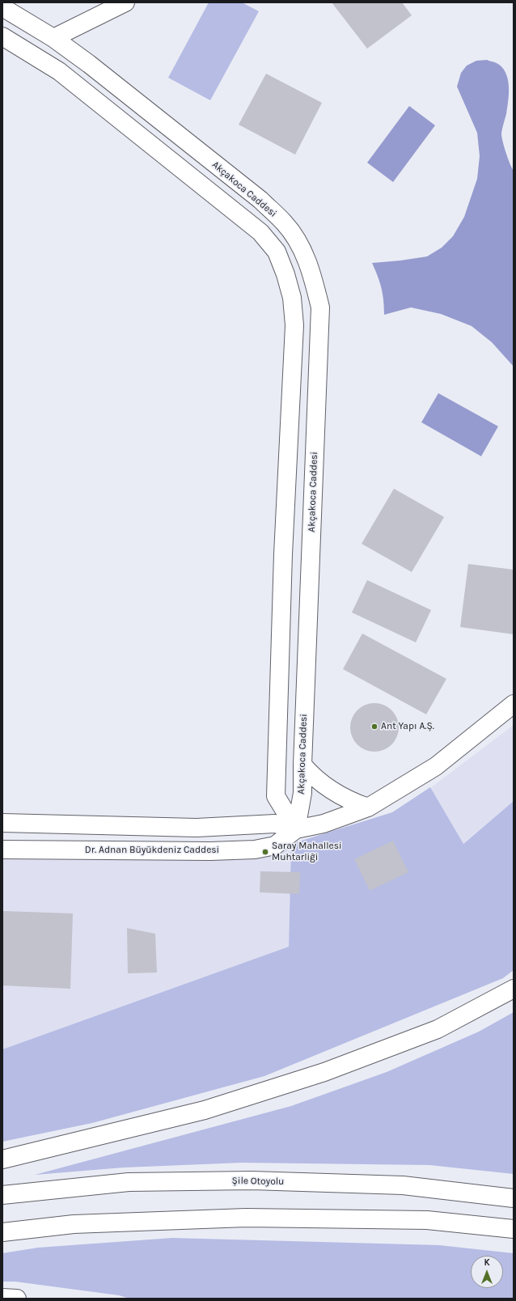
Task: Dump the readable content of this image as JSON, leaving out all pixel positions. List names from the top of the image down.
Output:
{
  "streets": {
    "main road": ["Akçakoca Caddesi", "Dr. Adnan Büyükdeniz Caddesi", "Şile Otoyolu"]
  },
  "crossings": [
    ["Akçakoca Caddesi", "Dr. Adnan Büyükdeniz Caddesi"]
  ],
  "places": ["Ant Yapı A.Ş.", "Saray Mahallesi Muhtarliği"],
  "north": "top"
}
